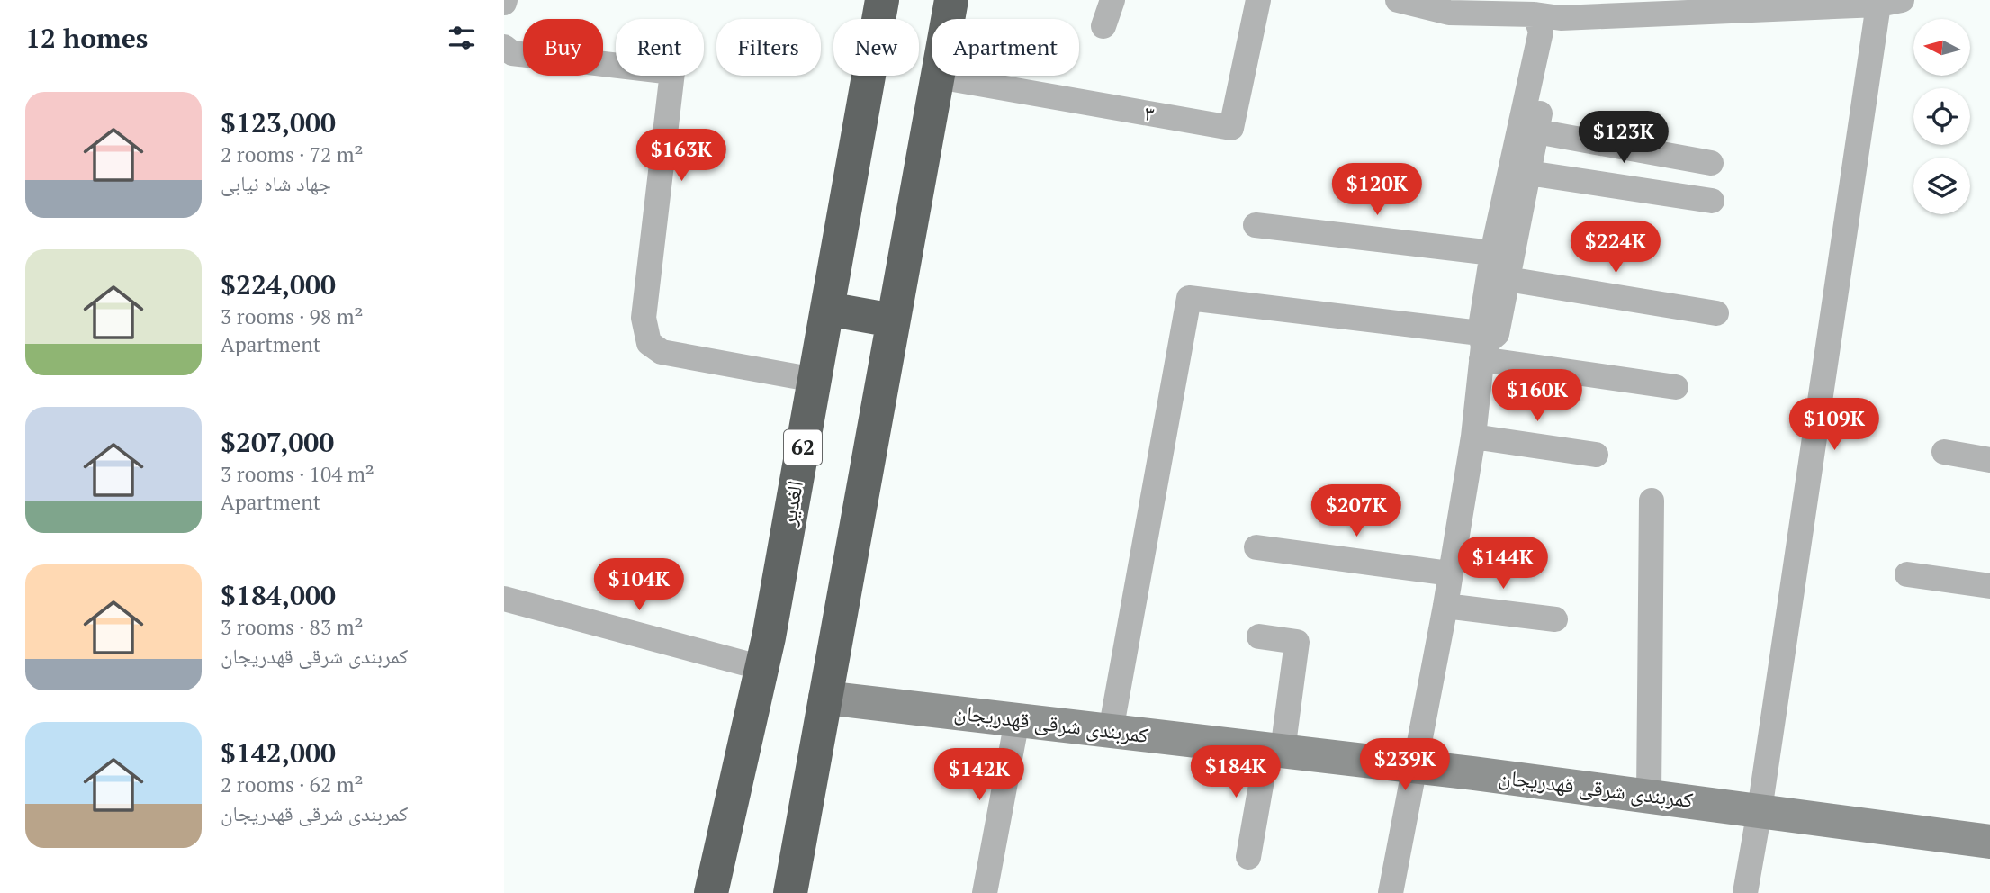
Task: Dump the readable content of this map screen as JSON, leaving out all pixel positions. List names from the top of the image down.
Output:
{
  "streets": {
    "highway": ["62", "الغدیر"],
    "street": ["۳", "کمربندی شرقی قهدریجان"]
  },
  "north": "left",
  "page": {
    "heading": "12 homes",
    "chip": [
      "Buy",
      "Rent",
      "Filters",
      "New",
      "Apartment"
    ],
    "list": [
      {
        "name": "$123,000",
        "note": "2 rooms · 72 m² · جهاد شاه نیابی"
      },
      {
        "name": "$224,000",
        "note": "3 rooms · 98 m² · Apartment"
      },
      {
        "name": "$207,000",
        "note": "3 rooms · 104 m² · Apartment"
      },
      {
        "name": "$184,000",
        "note": "3 rooms · 83 m² · کمربندی شرقی قهدریجان"
      },
      {
        "name": "$142,000",
        "note": "2 rooms · 62 m² · کمربندی شرقی قهدریجان"
      }
    ],
    "price": [
      "$123K",
      "$163K",
      "$120K",
      "$224K",
      "$160K",
      "$109K",
      "$207K",
      "$144K",
      "$104K",
      "$239K",
      "$184K",
      "$142K"
    ]
  }
}
